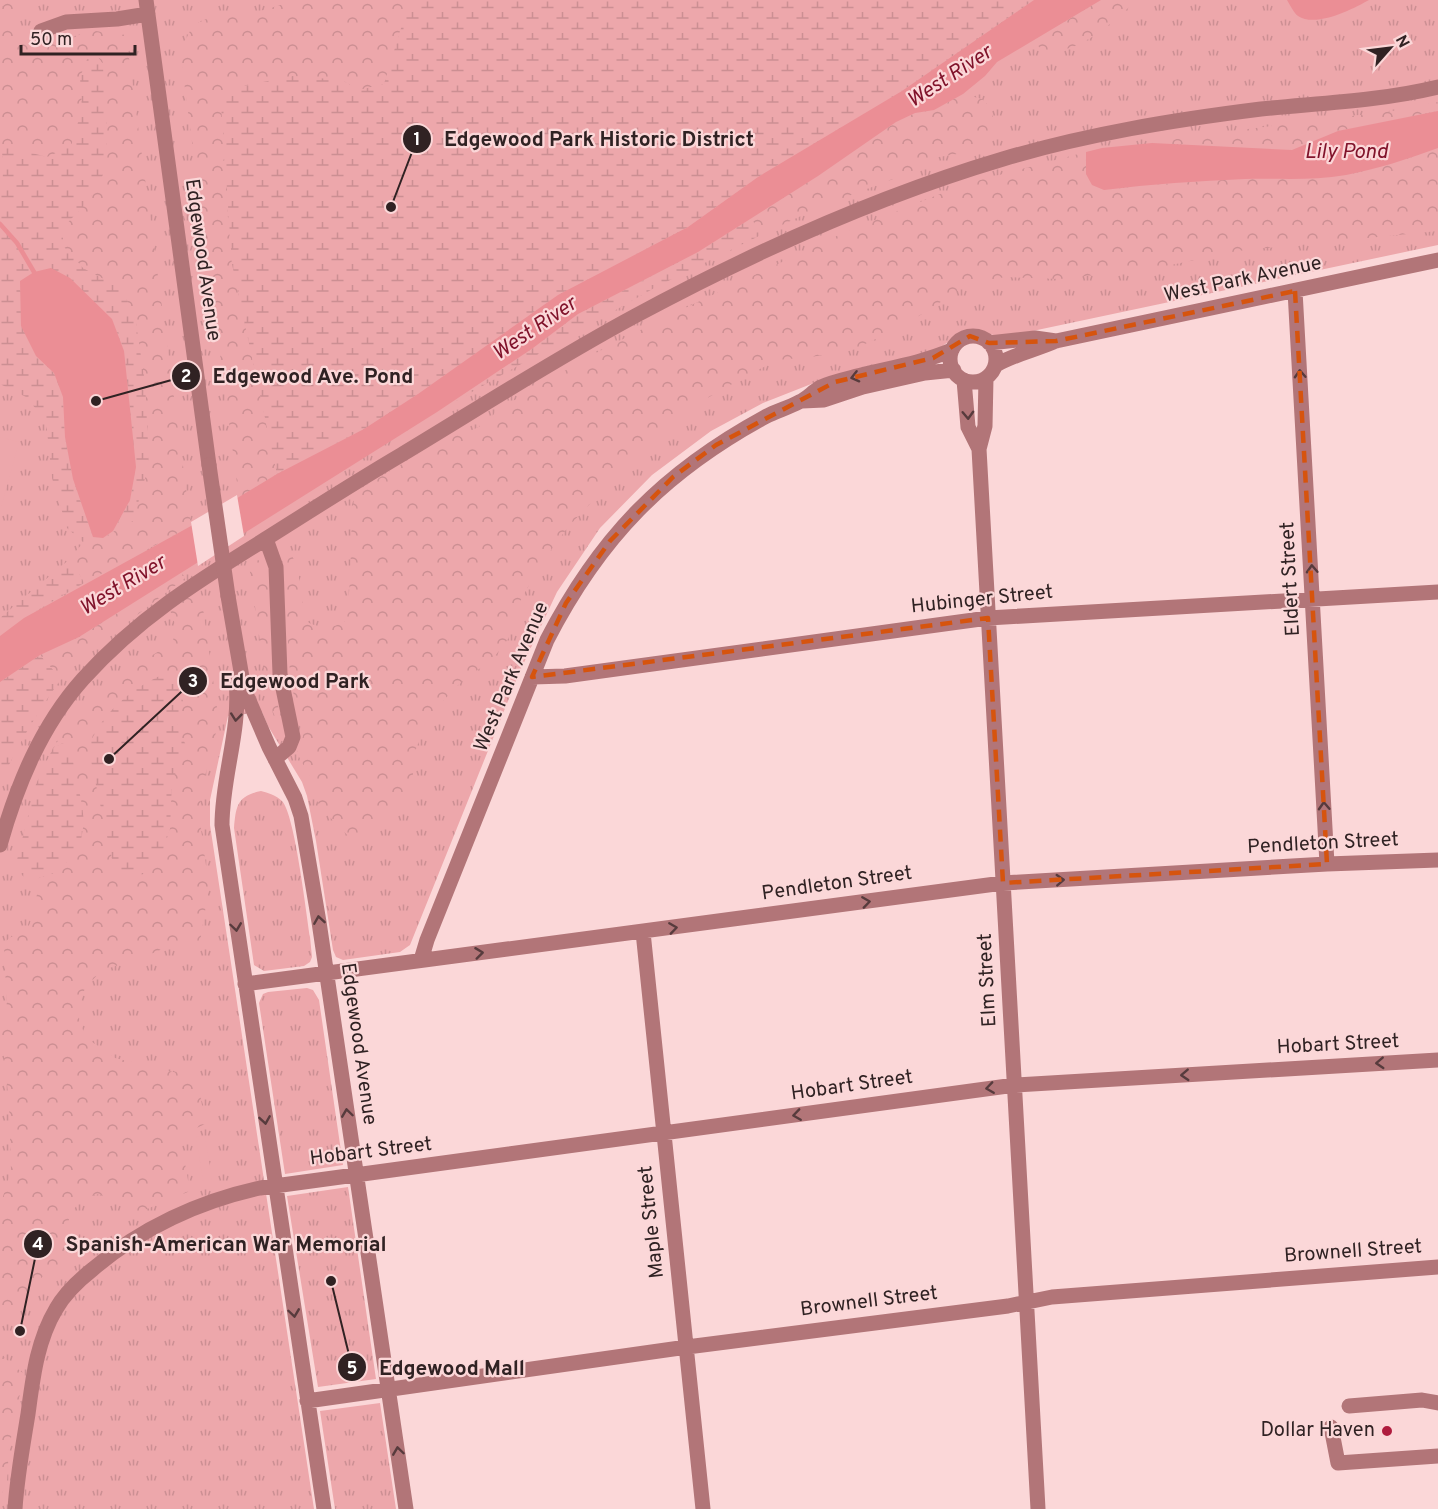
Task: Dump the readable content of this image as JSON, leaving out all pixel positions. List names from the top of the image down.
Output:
{
  "streets": {
    "street": [
      "Edgewood Avenue",
      "West Park Avenue",
      "Eldert Street",
      "Hubinger Street",
      "Pendleton Street",
      "Elm Street",
      "Hobart Street",
      "Maple Street",
      "Brownell Street"
    ]
  },
  "crossings": [
    ["Edgewood Avenue", "Pendleton Street"],
    ["Edgewood Avenue", "Hobart Street"],
    ["Edgewood Avenue", "Brownell Street"],
    ["West Park Avenue", "Eldert Street"],
    ["West Park Avenue", "Hubinger Street"],
    ["West Park Avenue", "Pendleton Street"],
    ["West Park Avenue", "Elm Street"],
    ["Eldert Street", "Hubinger Street"],
    ["Eldert Street", "Pendleton Street"],
    ["Hubinger Street", "Elm Street"],
    ["Pendleton Street", "Elm Street"],
    ["Pendleton Street", "Maple Street"],
    ["Elm Street", "Hobart Street"],
    ["Elm Street", "Brownell Street"],
    ["Hobart Street", "Maple Street"],
    ["Maple Street", "Brownell Street"]
  ],
  "one_way": ["Eldert Street", "Pendleton Street", "Hobart Street"],
  "water": ["West River", "Lily Pond"],
  "places": [
    "Edgewood Park Historic District",
    "Edgewood Ave. Pond",
    "Edgewood Park",
    "Edgewood Mall",
    "Spanish-American War Memorial",
    "Dollar Haven"
  ],
  "scale_bar": "50 m",
  "north": "top right"
}
